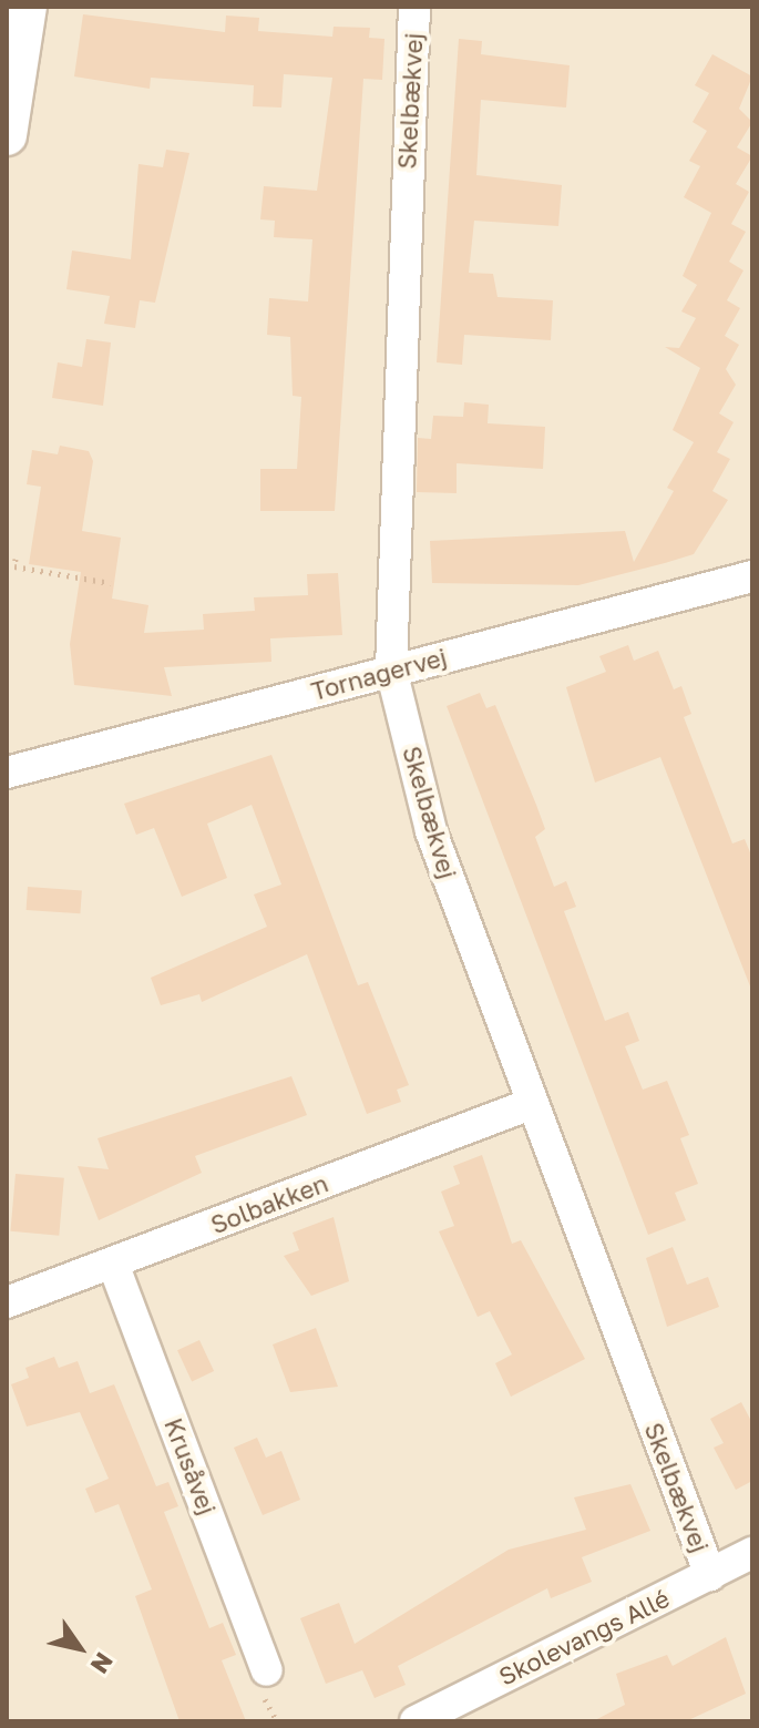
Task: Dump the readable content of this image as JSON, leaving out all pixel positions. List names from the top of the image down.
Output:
{
  "streets": {
    "street": [
      "Skelbækvej",
      "Tornagervej",
      "Solbakken",
      "Krusåvej",
      "Skolevangs Allé"
    ]
  },
  "crossings": [
    ["Skelbækvej", "Tornagervej"],
    ["Skelbækvej", "Solbakken"],
    ["Skelbækvej", "Skolevangs Allé"],
    ["Solbakken", "Krusåvej"]
  ],
  "north": "bottom right"
}
